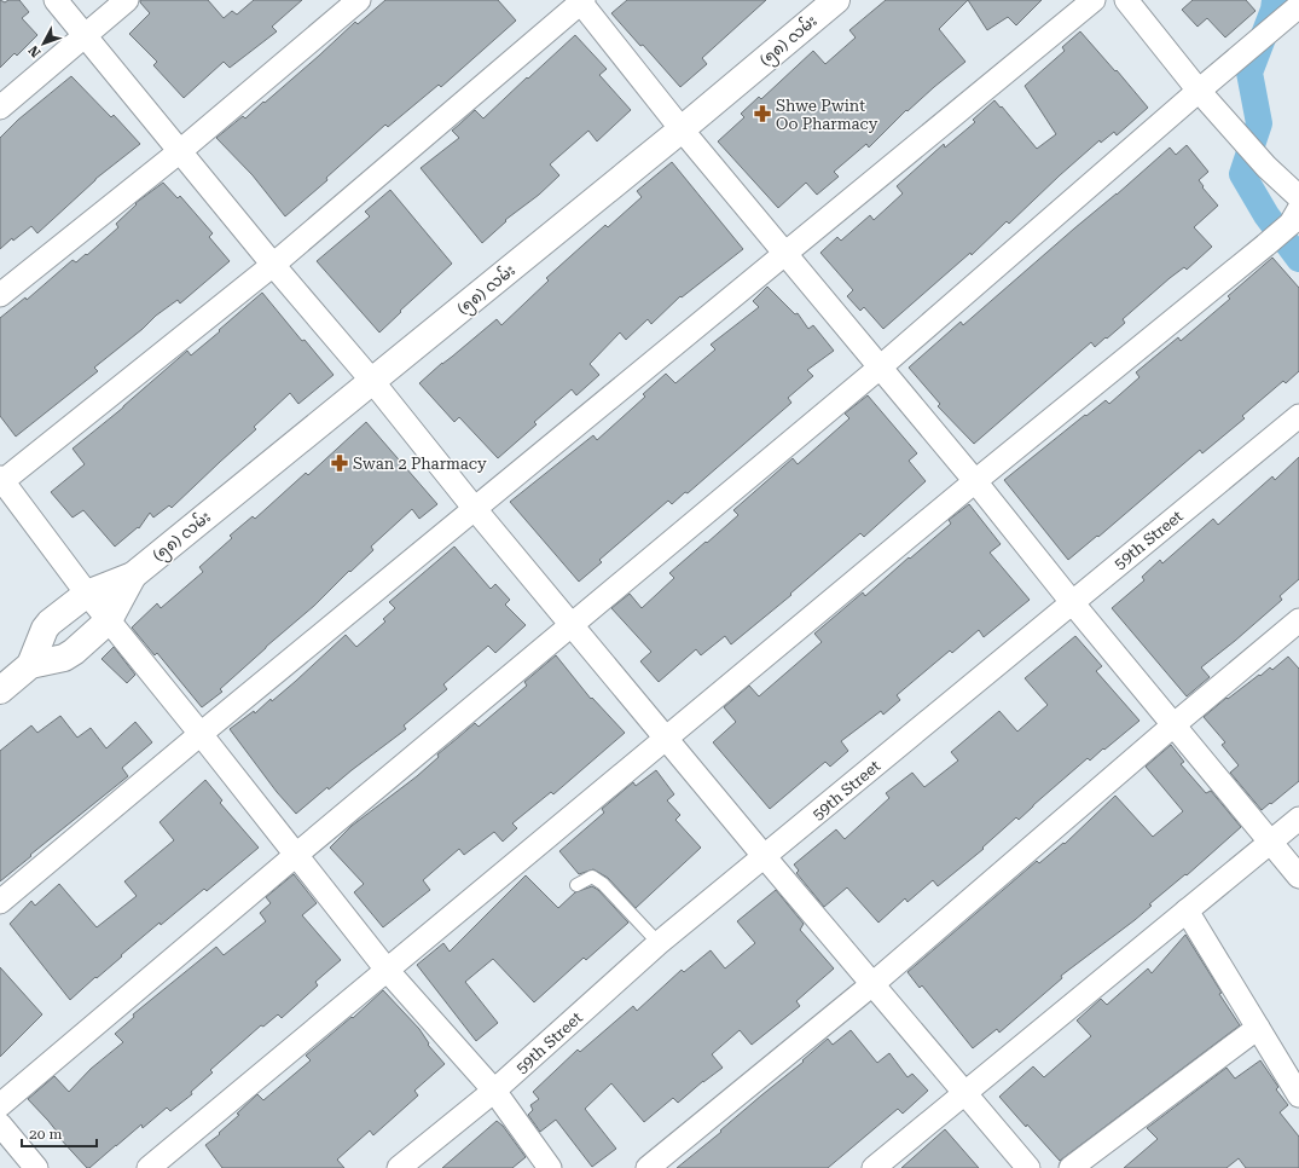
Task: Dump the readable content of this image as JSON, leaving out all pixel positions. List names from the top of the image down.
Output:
{
  "streets": {
    "main road": ["(၅၈) လမ်း"],
    "street": ["59th Street"]
  },
  "places": {
    "pharmacy": ["Shwe Pwint Oo Pharmacy", "Swan 2 Pharmacy"]
  },
  "scale_bar": "20 m",
  "north": "bottom left"
}
